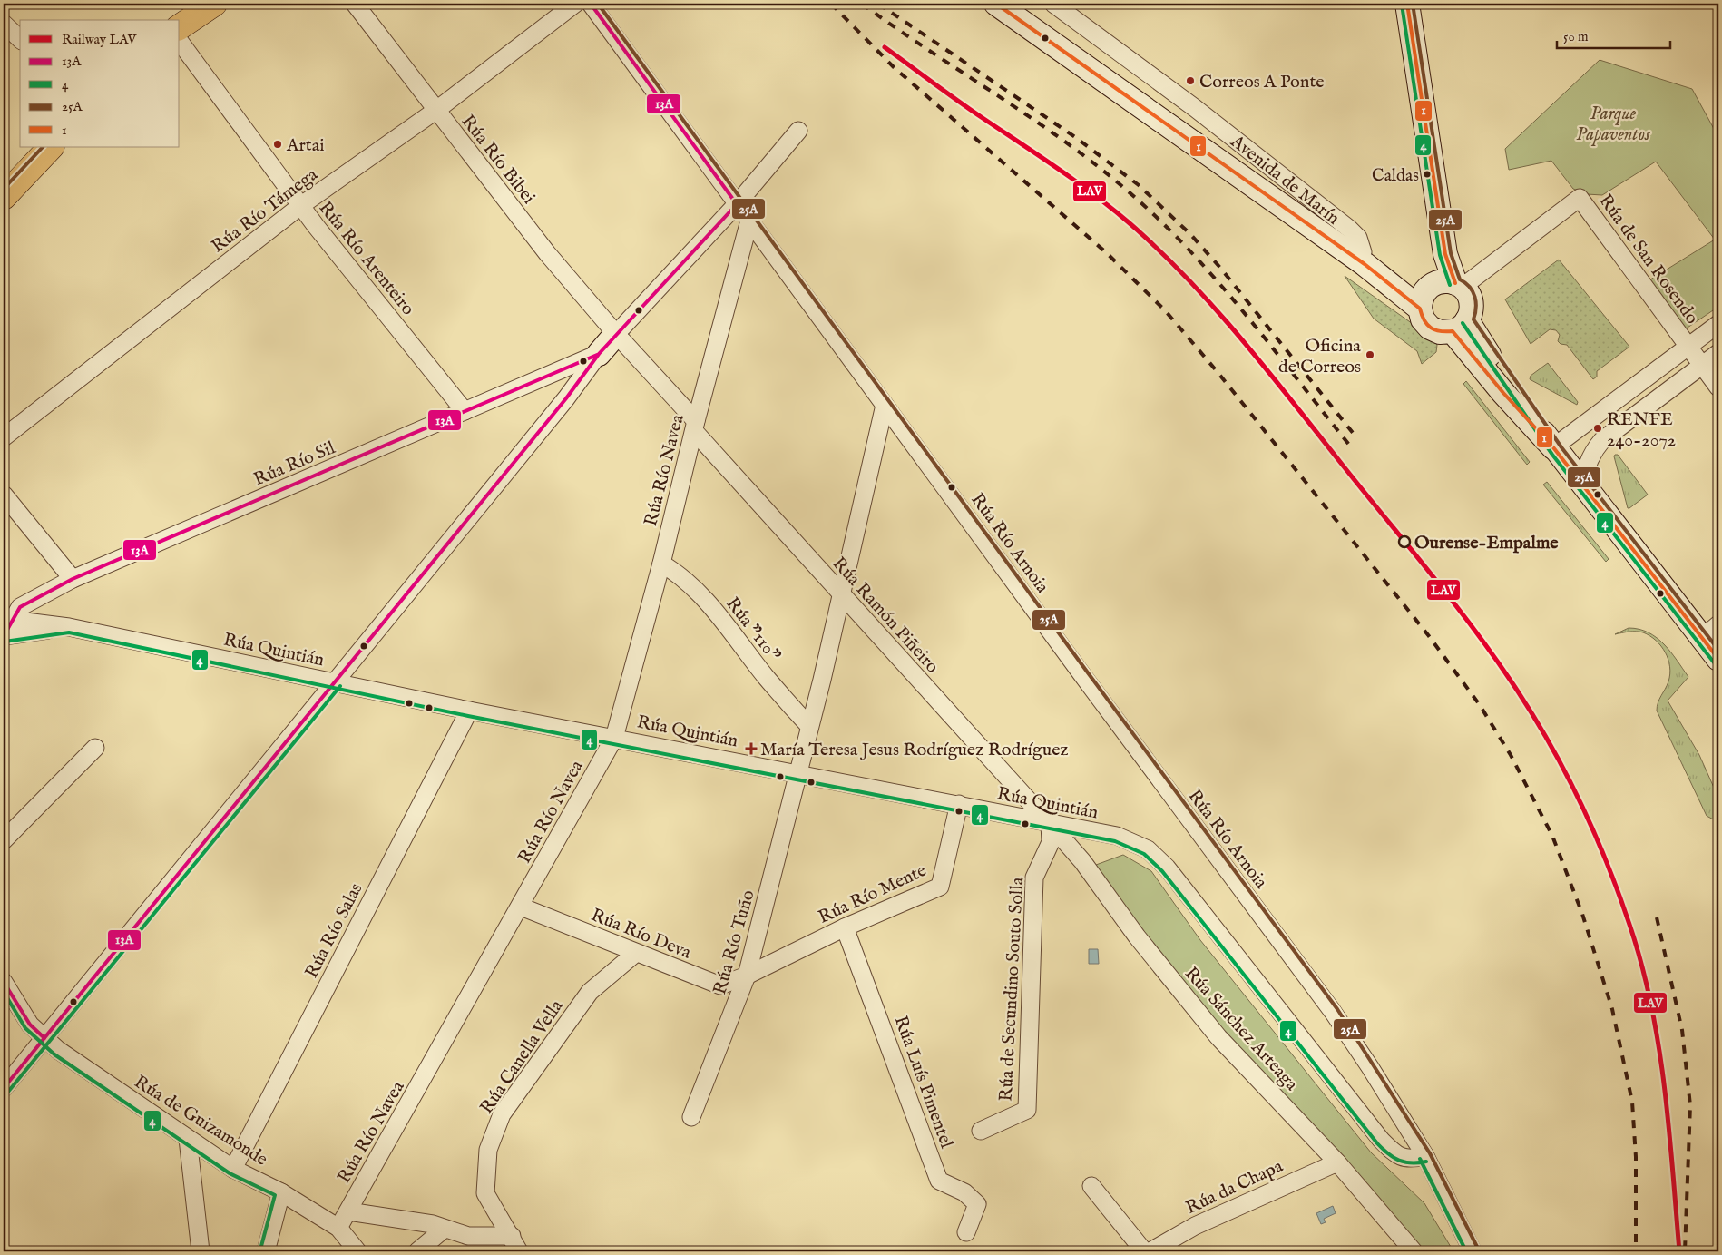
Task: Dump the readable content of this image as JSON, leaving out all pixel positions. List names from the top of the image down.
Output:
{
  "streets": {
    "main road": ["Avenida de Marín"],
    "street": [
      "Rúa Río Bibei",
      "Rúa Río Támega",
      "Rúa Río Arenteiro",
      "Rúa de San Rosendo",
      "Rúa Río Sil",
      "Rúa Río Navea",
      "Rúa Río Arnoia",
      "Rúa Ramón Piñeiro",
      "Rúa \"110\"",
      "Rúa Quintián",
      "Rúa Río Mente",
      "Rúa Río Salas",
      "Rúa Río Deva",
      "Rúa Río Tuño",
      "Rúa de Secundino Souto Solla",
      "Rúa Sánchez Arteaga",
      "Rúa Canella Vella",
      "Rúa Luís Pimentel",
      "Rúa de Guizamonde",
      "Rúa da Chapa"
    ]
  },
  "crossings": [
    ["Rúa Río Bibei", "Rúa Río Támega"],
    ["Rúa Río Bibei", "Rúa Río Navea"],
    ["Rúa Río Bibei", "Rúa Ramón Piñeiro"],
    ["Avenida de Marín", "Rúa de San Rosendo"],
    ["Rúa Río Támega", "Rúa Río Arenteiro"],
    ["Rúa Río Arenteiro", "Rúa Río Sil"],
    ["Rúa Río Sil", "Rúa Quintián"],
    ["Rúa Río Navea", "Rúa Río Arnoia"],
    ["Rúa Río Navea", "Rúa Ramón Piñeiro"],
    ["Rúa Río Navea", "Rúa \"110\""],
    ["Rúa Río Navea", "Rúa Quintián"],
    ["Rúa Río Navea", "Rúa Río Deva"],
    ["Rúa Río Navea", "Rúa de Guizamonde"],
    ["Rúa Río Arnoia", "Rúa Quintián"],
    ["Rúa Río Arnoia", "Rúa Río Tuño"],
    ["Rúa Ramón Piñeiro", "Rúa Quintián"],
    ["Rúa Ramón Piñeiro", "Rúa Río Tuño"],
    ["Rúa Ramón Piñeiro", "Rúa de Secundino Souto Solla"],
    ["Rúa Ramón Piñeiro", "Rúa Sánchez Arteaga"],
    ["Rúa \"110\"", "Rúa Río Tuño"],
    ["Rúa Quintián", "Rúa Río Mente"],
    ["Rúa Quintián", "Rúa Río Salas"],
    ["Rúa Quintián", "Rúa Río Tuño"],
    ["Rúa Quintián", "Rúa de Secundino Souto Solla"],
    ["Rúa Quintián", "Rúa Sánchez Arteaga"],
    ["Rúa Río Mente", "Rúa Río Deva"],
    ["Rúa Río Mente", "Rúa Río Tuño"],
    ["Rúa Río Mente", "Rúa Luís Pimentel"],
    ["Rúa Río Salas", "Rúa de Guizamonde"],
    ["Rúa Río Deva", "Rúa Río Tuño"],
    ["Rúa Río Deva", "Rúa Canella Vella"],
    ["Rúa de Secundino Souto Solla", "Rúa Sánchez Arteaga"],
    ["Rúa Sánchez Arteaga", "Rúa da Chapa"]
  ],
  "parks": ["Parque Papaventos"],
  "places": {
    "other": [
      "Correos A Ponte",
      "Artai",
      "Caldas",
      "Oficina de Correos",
      "RENFE 240-2072",
      "Ourense-Empalme"
    ],
    "health": ["María Teresa Jesus Rodríguez Rodríguez"]
  },
  "lines": [
    "transit line 13A",
    "transit line 25A",
    "transit line 1",
    "transit line 4",
    "rail line LAV"
  ],
  "legend": [
    "Railway LAV",
    "13A",
    "4",
    "25A",
    "1"
  ],
  "scale_bar": "50 m"
}
